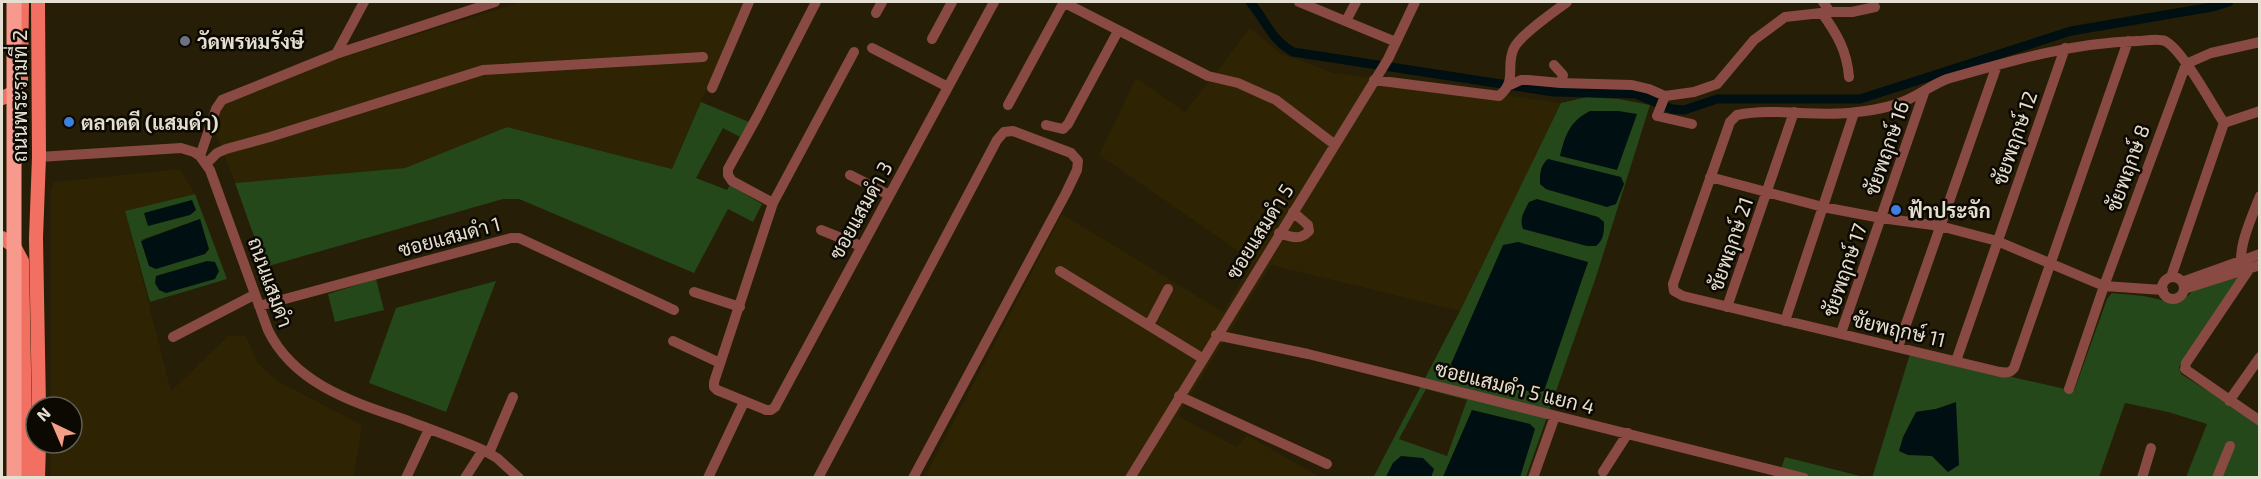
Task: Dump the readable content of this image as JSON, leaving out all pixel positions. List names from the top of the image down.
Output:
{
  "streets": {
    "main road": ["ถนนพระรามที่ 2"],
    "street": [
      "ชัยพฤกษ์ 12",
      "ชัยพฤกษ์ 16",
      "ชัยพฤกษ์ 8",
      "ซอยแสมดำ 3",
      "ซอยแสมดำ 5",
      "ซอยแสมดำ 1",
      "ชัยพฤกษ์ 21",
      "ชัยพฤกษ์ 17",
      "ถนนแสมดำ",
      "ชัยพฤกษ์ 11",
      "ซอยแสมดำ 5 แยก 4"
    ]
  },
  "crossings": [
    ["ชัยพฤกษ์ 12", "ชัยพฤกษ์ 11"],
    ["ชัยพฤกษ์ 16", "ชัยพฤกษ์ 17"],
    ["ซอยแสมดำ 5", "ซอยแสมดำ 5 แยก 4"],
    ["ซอยแสมดำ 1", "ถนนแสมดำ"],
    ["ชัยพฤกษ์ 21", "ชัยพฤกษ์ 11"],
    ["ชัยพฤกษ์ 17", "ชัยพฤกษ์ 11"]
  ],
  "places": ["วัดพรหมรังษี", "ตลาดดี (แสมดำ)", "ฟ้าประจัก"],
  "north": "top left"
}
